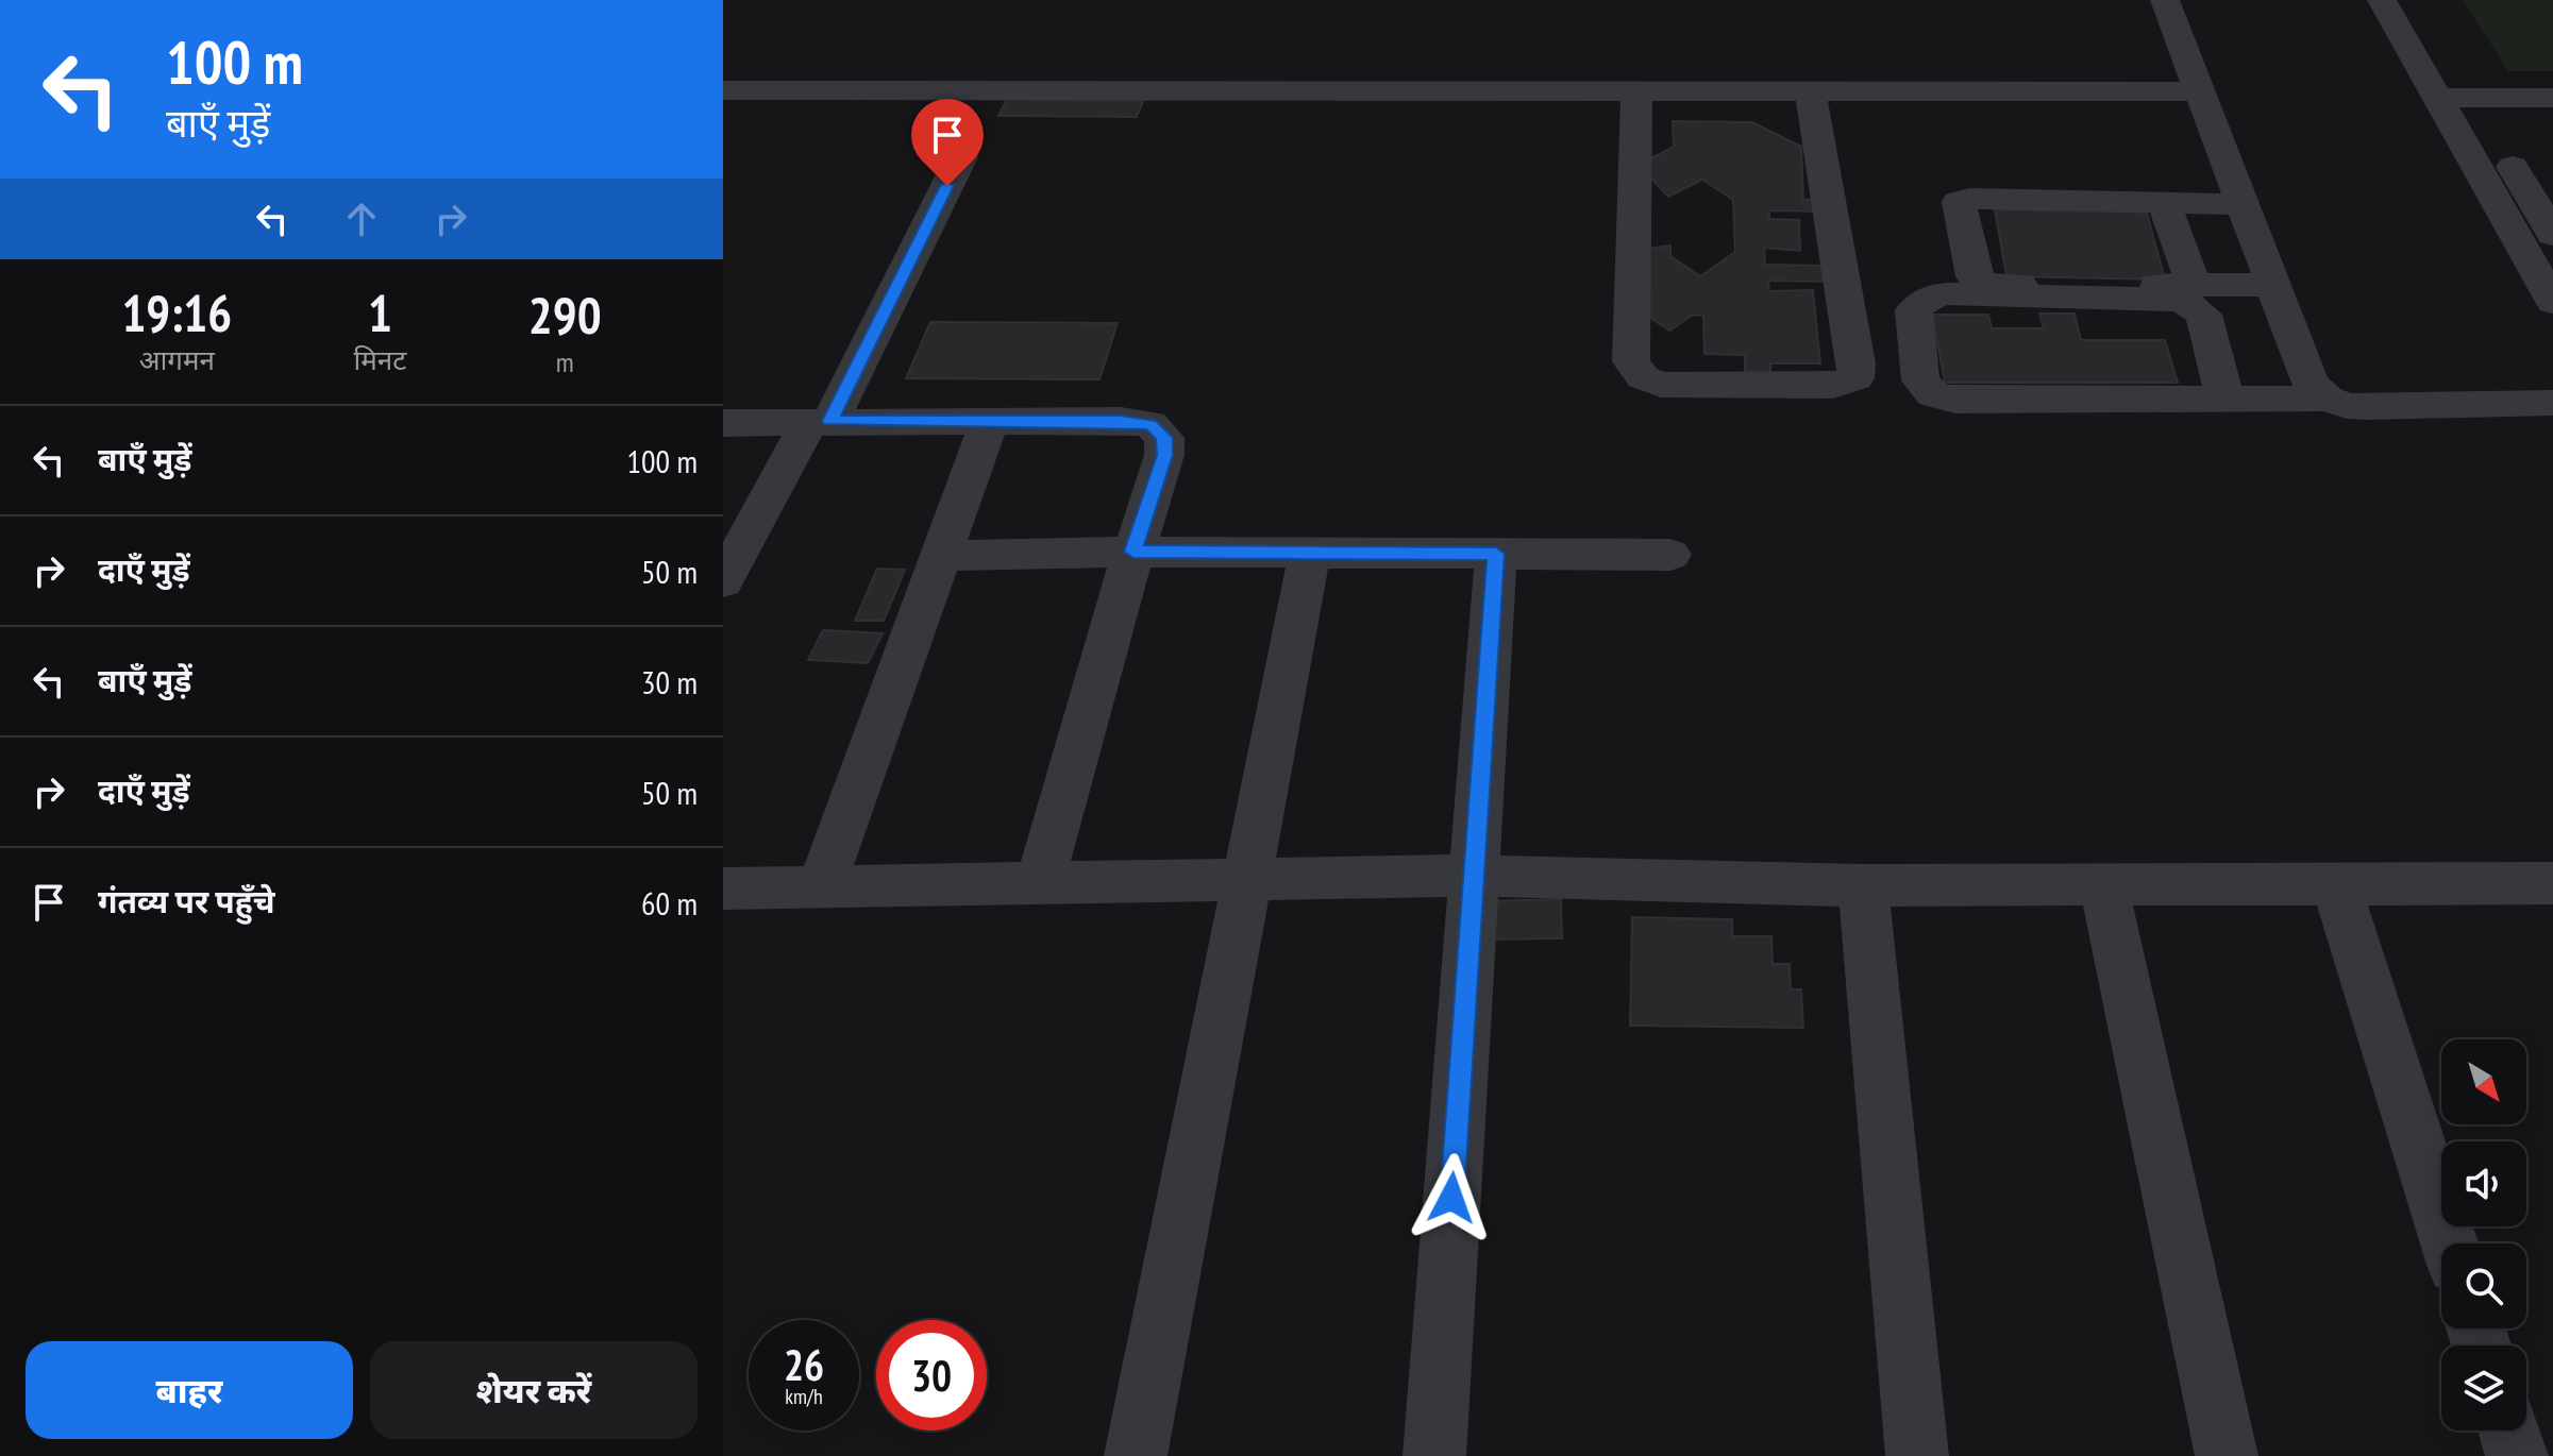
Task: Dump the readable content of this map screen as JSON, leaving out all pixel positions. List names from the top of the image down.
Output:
{
  "north": "bottom right",
  "page": {
    "turn": ["100 m", "बाएँ मुड़ें"],
    "eta": [
      "19:16",
      "आगमन",
      "1",
      "मिनट",
      "290",
      "m"
    ],
    "list": [
      {
        "name": "बाएँ मुड़ें",
        "value": "100 m"
      },
      {
        "name": "दाएँ मुड़ें",
        "value": "50 m"
      },
      {
        "name": "बाएँ मुड़ें",
        "value": "30 m"
      },
      {
        "name": "दाएँ मुड़ें",
        "value": "50 m"
      },
      {
        "name": "गंतव्य पर पहुँचे",
        "value": "60 m"
      }
    ],
    "speed": "26 km/h",
    "limit": "30",
    "buttons": ["बाहर", "शेयर करें"]
  }
}
